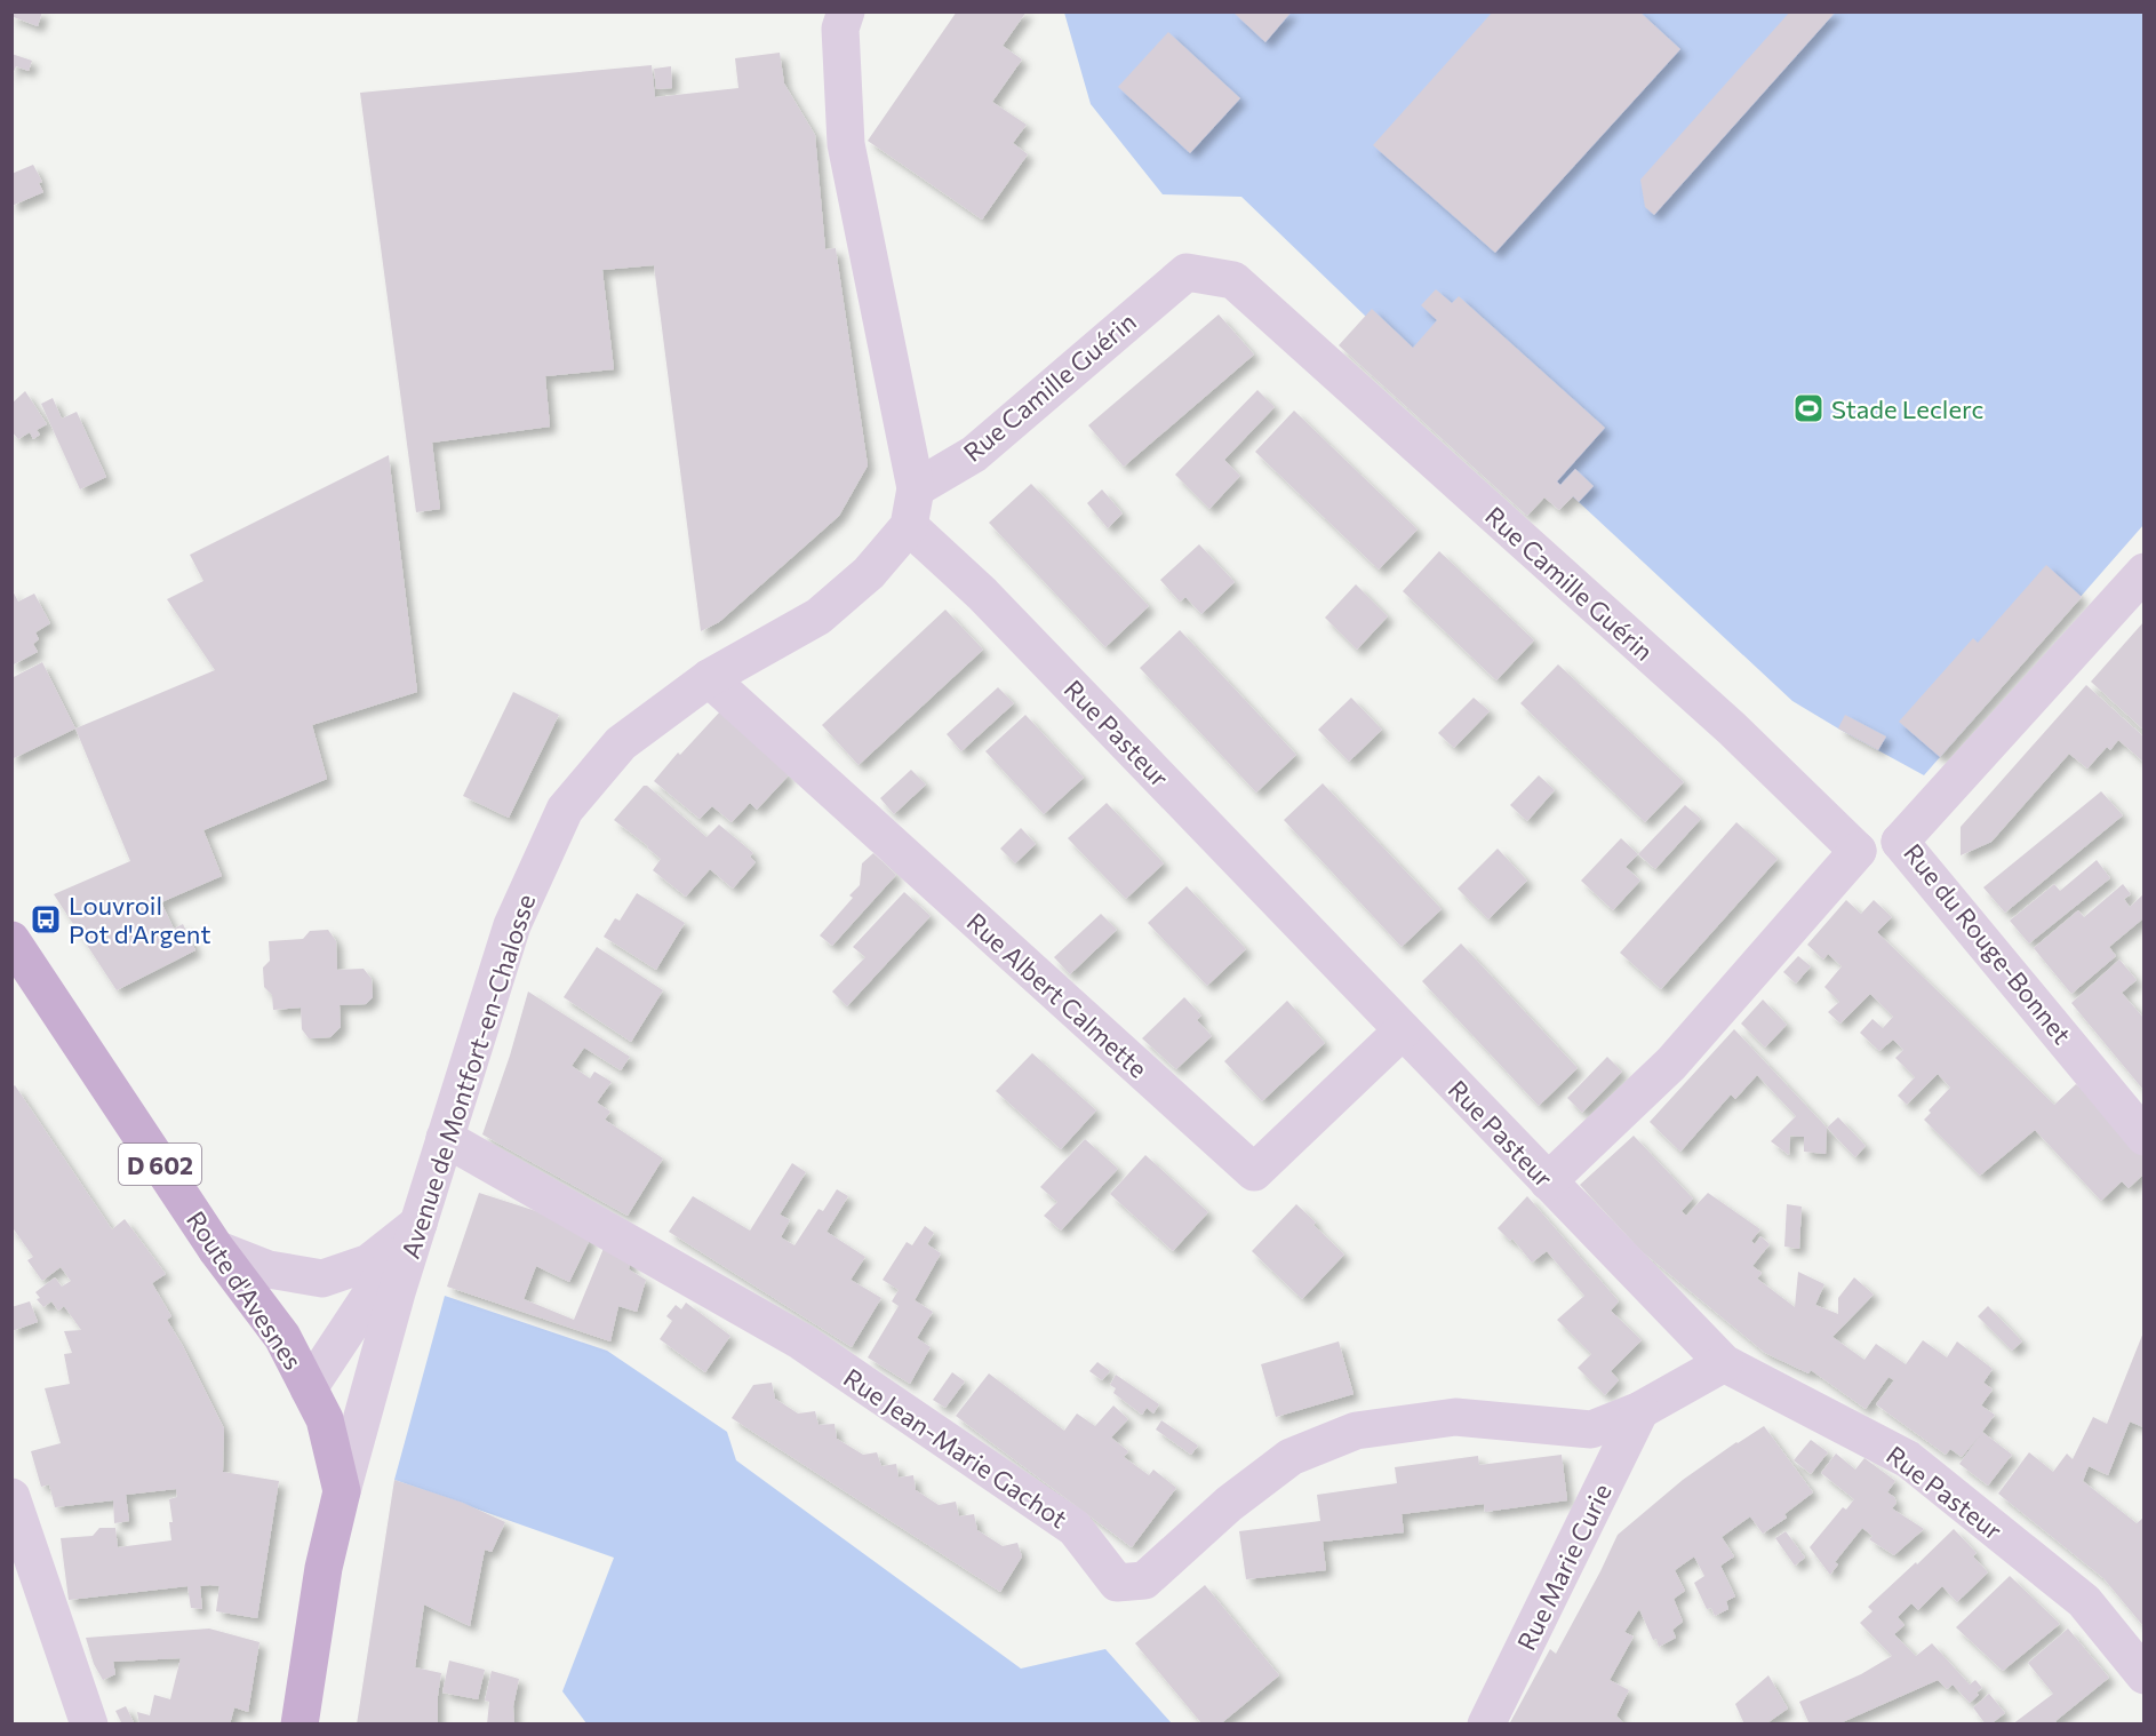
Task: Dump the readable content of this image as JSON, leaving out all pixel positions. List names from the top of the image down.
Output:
{
  "streets": {
    "main road": ["D 602", "Route d'Avesnes"],
    "street": [
      "Rue Camille Guérin",
      "Rue Pasteur",
      "Rue du Rouge-Bonnet",
      "Rue Albert Calmette",
      "Avenue de Montfort-en-Chalosse",
      "Rue Jean-Marie Gachot",
      "Rue Marie Curie"
    ]
  },
  "crossings": [
    ["Rue Pasteur", "Rue Albert Calmette"],
    ["Rue Pasteur", "Avenue de Montfort-en-Chalosse"],
    ["Rue Pasteur", "Rue Jean-Marie Gachot"],
    ["Rue Albert Calmette", "Avenue de Montfort-en-Chalosse"],
    ["Avenue de Montfort-en-Chalosse", "Route d'Avesnes"],
    ["Avenue de Montfort-en-Chalosse", "Rue Jean-Marie Gachot"],
    ["Rue Jean-Marie Gachot", "Rue Marie Curie"]
  ],
  "places": {
    "sports": ["Stade Leclerc"],
    "bus stop": ["Louvroil Pot d'Argent"]
  }
}
